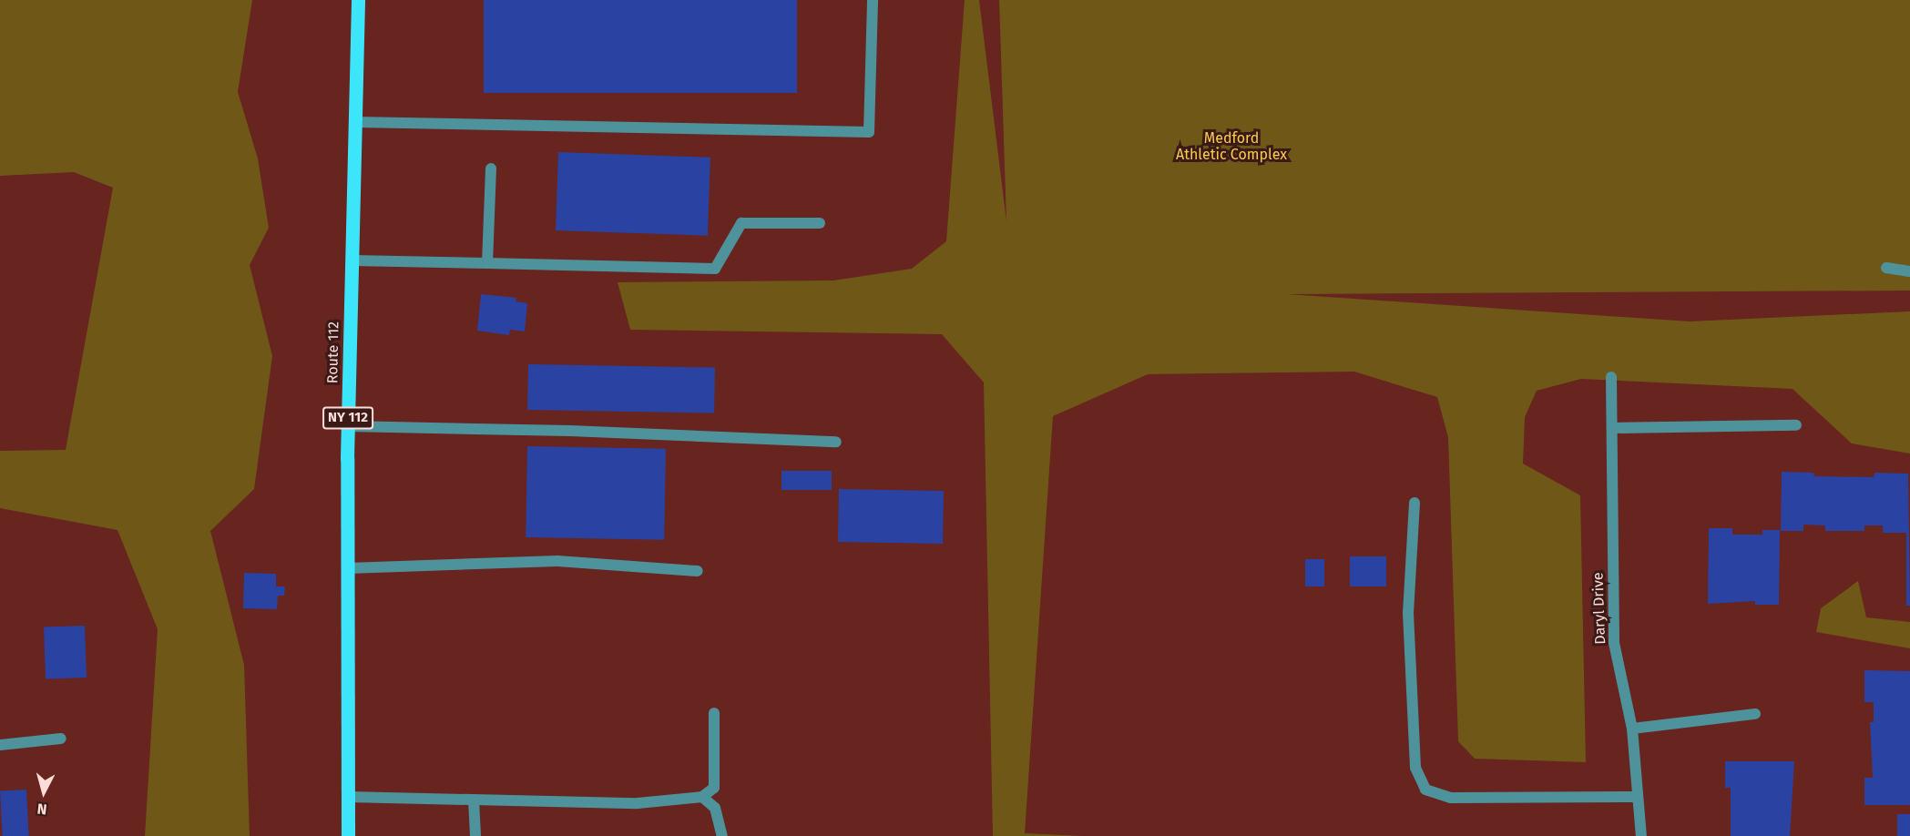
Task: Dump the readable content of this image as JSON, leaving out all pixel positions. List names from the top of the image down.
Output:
{
  "streets": {
    "main road": ["Route 112", "NY 112"],
    "street": ["Daryl Drive"]
  },
  "parks": ["Medford Athletic Complex"],
  "north": "bottom"
}
